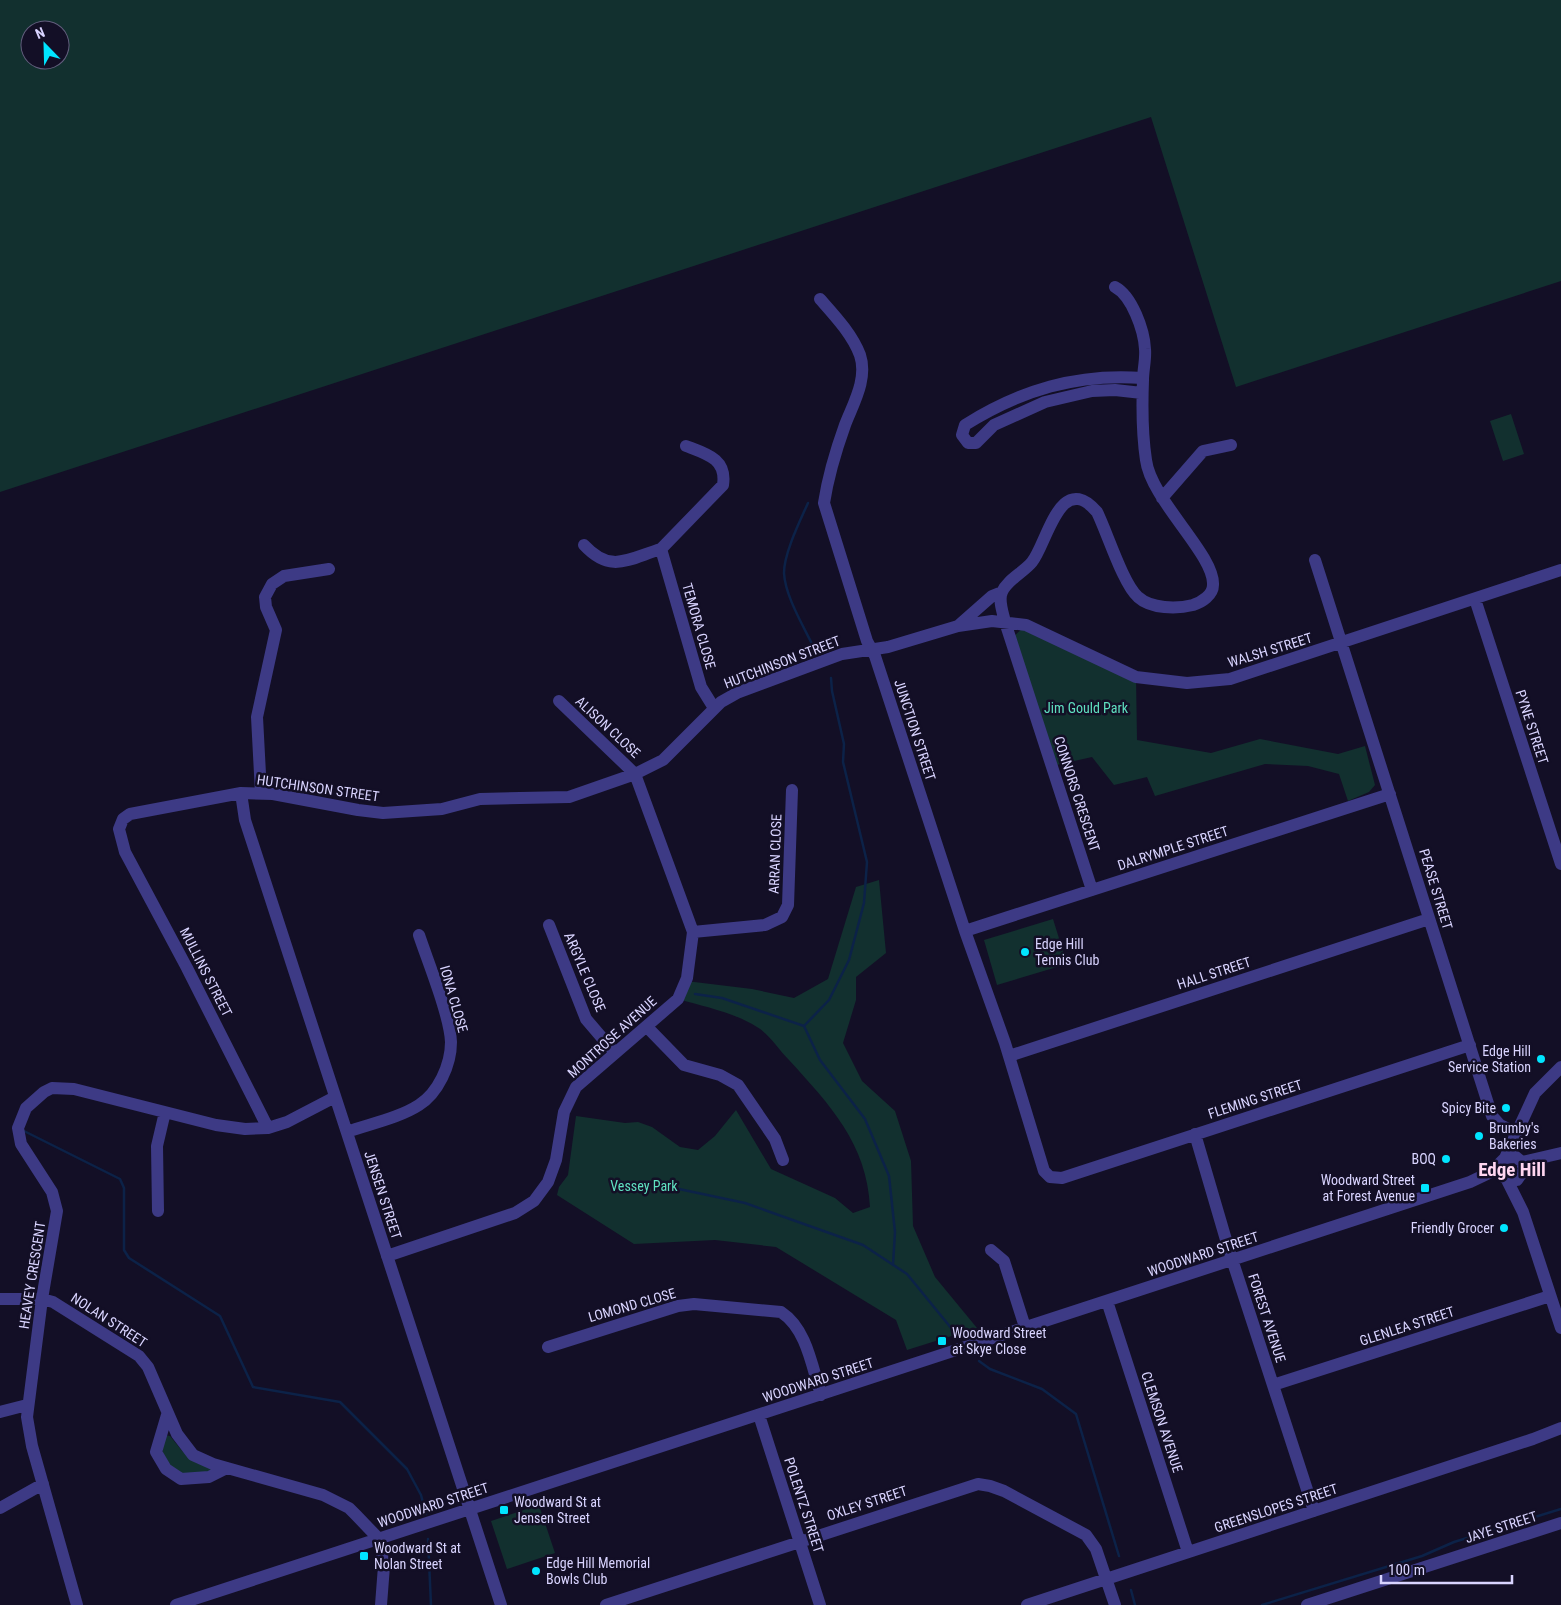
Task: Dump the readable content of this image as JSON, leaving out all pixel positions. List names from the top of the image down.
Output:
{
  "streets": {
    "street": [
      "TEMORA CLOSE",
      "WALSH STREET",
      "HUTCHINSON STREET",
      "ALISON CLOSE",
      "PYNE STREET",
      "JUNCTION STREET",
      "CONNORS CRESCENT",
      "DALRYMPLE STREET",
      "ARRAN CLOSE",
      "PEASE STREET",
      "MULLINS STREET",
      "ARGYLE CLOSE",
      "HALL STREET",
      "IONA CLOSE",
      "MONTROSE AVENUE",
      "FLEMING STREET",
      "JENSEN STREET",
      "WOODWARD STREET",
      "HEAVEY CRESCENT",
      "LOMOND CLOSE",
      "FOREST AVENUE",
      "NOLAN STREET",
      "GLENLEA STREET",
      "CLEMSON AVENUE",
      "OXLEY STREET",
      "POLENTZ STREET",
      "GREENSLOPES STREET",
      "JAYE STREET"
    ]
  },
  "crossings": [
    ["TEMORA CLOSE", "HUTCHINSON STREET"],
    ["WALSH STREET", "HUTCHINSON STREET"],
    ["WALSH STREET", "PYNE STREET"],
    ["WALSH STREET", "JUNCTION STREET"],
    ["WALSH STREET", "CONNORS CRESCENT"],
    ["WALSH STREET", "PEASE STREET"],
    ["HUTCHINSON STREET", "ALISON CLOSE"],
    ["HUTCHINSON STREET", "JUNCTION STREET"],
    ["HUTCHINSON STREET", "MULLINS STREET"],
    ["HUTCHINSON STREET", "MONTROSE AVENUE"],
    ["HUTCHINSON STREET", "JENSEN STREET"],
    ["ALISON CLOSE", "MONTROSE AVENUE"],
    ["JUNCTION STREET", "DALRYMPLE STREET"],
    ["JUNCTION STREET", "HALL STREET"],
    ["JUNCTION STREET", "FLEMING STREET"],
    ["CONNORS CRESCENT", "DALRYMPLE STREET"],
    ["DALRYMPLE STREET", "PEASE STREET"],
    ["ARRAN CLOSE", "MONTROSE AVENUE"],
    ["PEASE STREET", "HALL STREET"],
    ["PEASE STREET", "FLEMING STREET"],
    ["MULLINS STREET", "HEAVEY CRESCENT"],
    ["ARGYLE CLOSE", "MONTROSE AVENUE"],
    ["IONA CLOSE", "JENSEN STREET"],
    ["MONTROSE AVENUE", "JENSEN STREET"],
    ["FLEMING STREET", "FOREST AVENUE"],
    ["JENSEN STREET", "WOODWARD STREET"],
    ["JENSEN STREET", "HEAVEY CRESCENT"],
    ["WOODWARD STREET", "LOMOND CLOSE"],
    ["WOODWARD STREET", "FOREST AVENUE"],
    ["WOODWARD STREET", "NOLAN STREET"],
    ["WOODWARD STREET", "CLEMSON AVENUE"],
    ["WOODWARD STREET", "POLENTZ STREET"],
    ["HEAVEY CRESCENT", "NOLAN STREET"],
    ["FOREST AVENUE", "GLENLEA STREET"],
    ["FOREST AVENUE", "GREENSLOPES STREET"],
    ["CLEMSON AVENUE", "GREENSLOPES STREET"],
    ["OXLEY STREET", "POLENTZ STREET"],
    ["OXLEY STREET", "GREENSLOPES STREET"]
  ],
  "districts": ["Edge Hill"],
  "parks": ["Jim Gould Park", "Vessey Park"],
  "places": {
    "other": [
      "Edge Hill Tennis Club",
      "Edge Hill Service Station",
      "Spicy Bite",
      "Brumby's Bakeries",
      "BOQ",
      "Friendly Grocer",
      "Edge Hill Memorial Bowls Club"
    ],
    "transit": [
      "Woodward Street at Forest Avenue",
      "Woodward Street at Skye Close",
      "Woodward St at Jensen Street",
      "Woodward St at Nolan Street"
    ]
  },
  "scale_bar": "100 m",
  "north": "top left"
}
